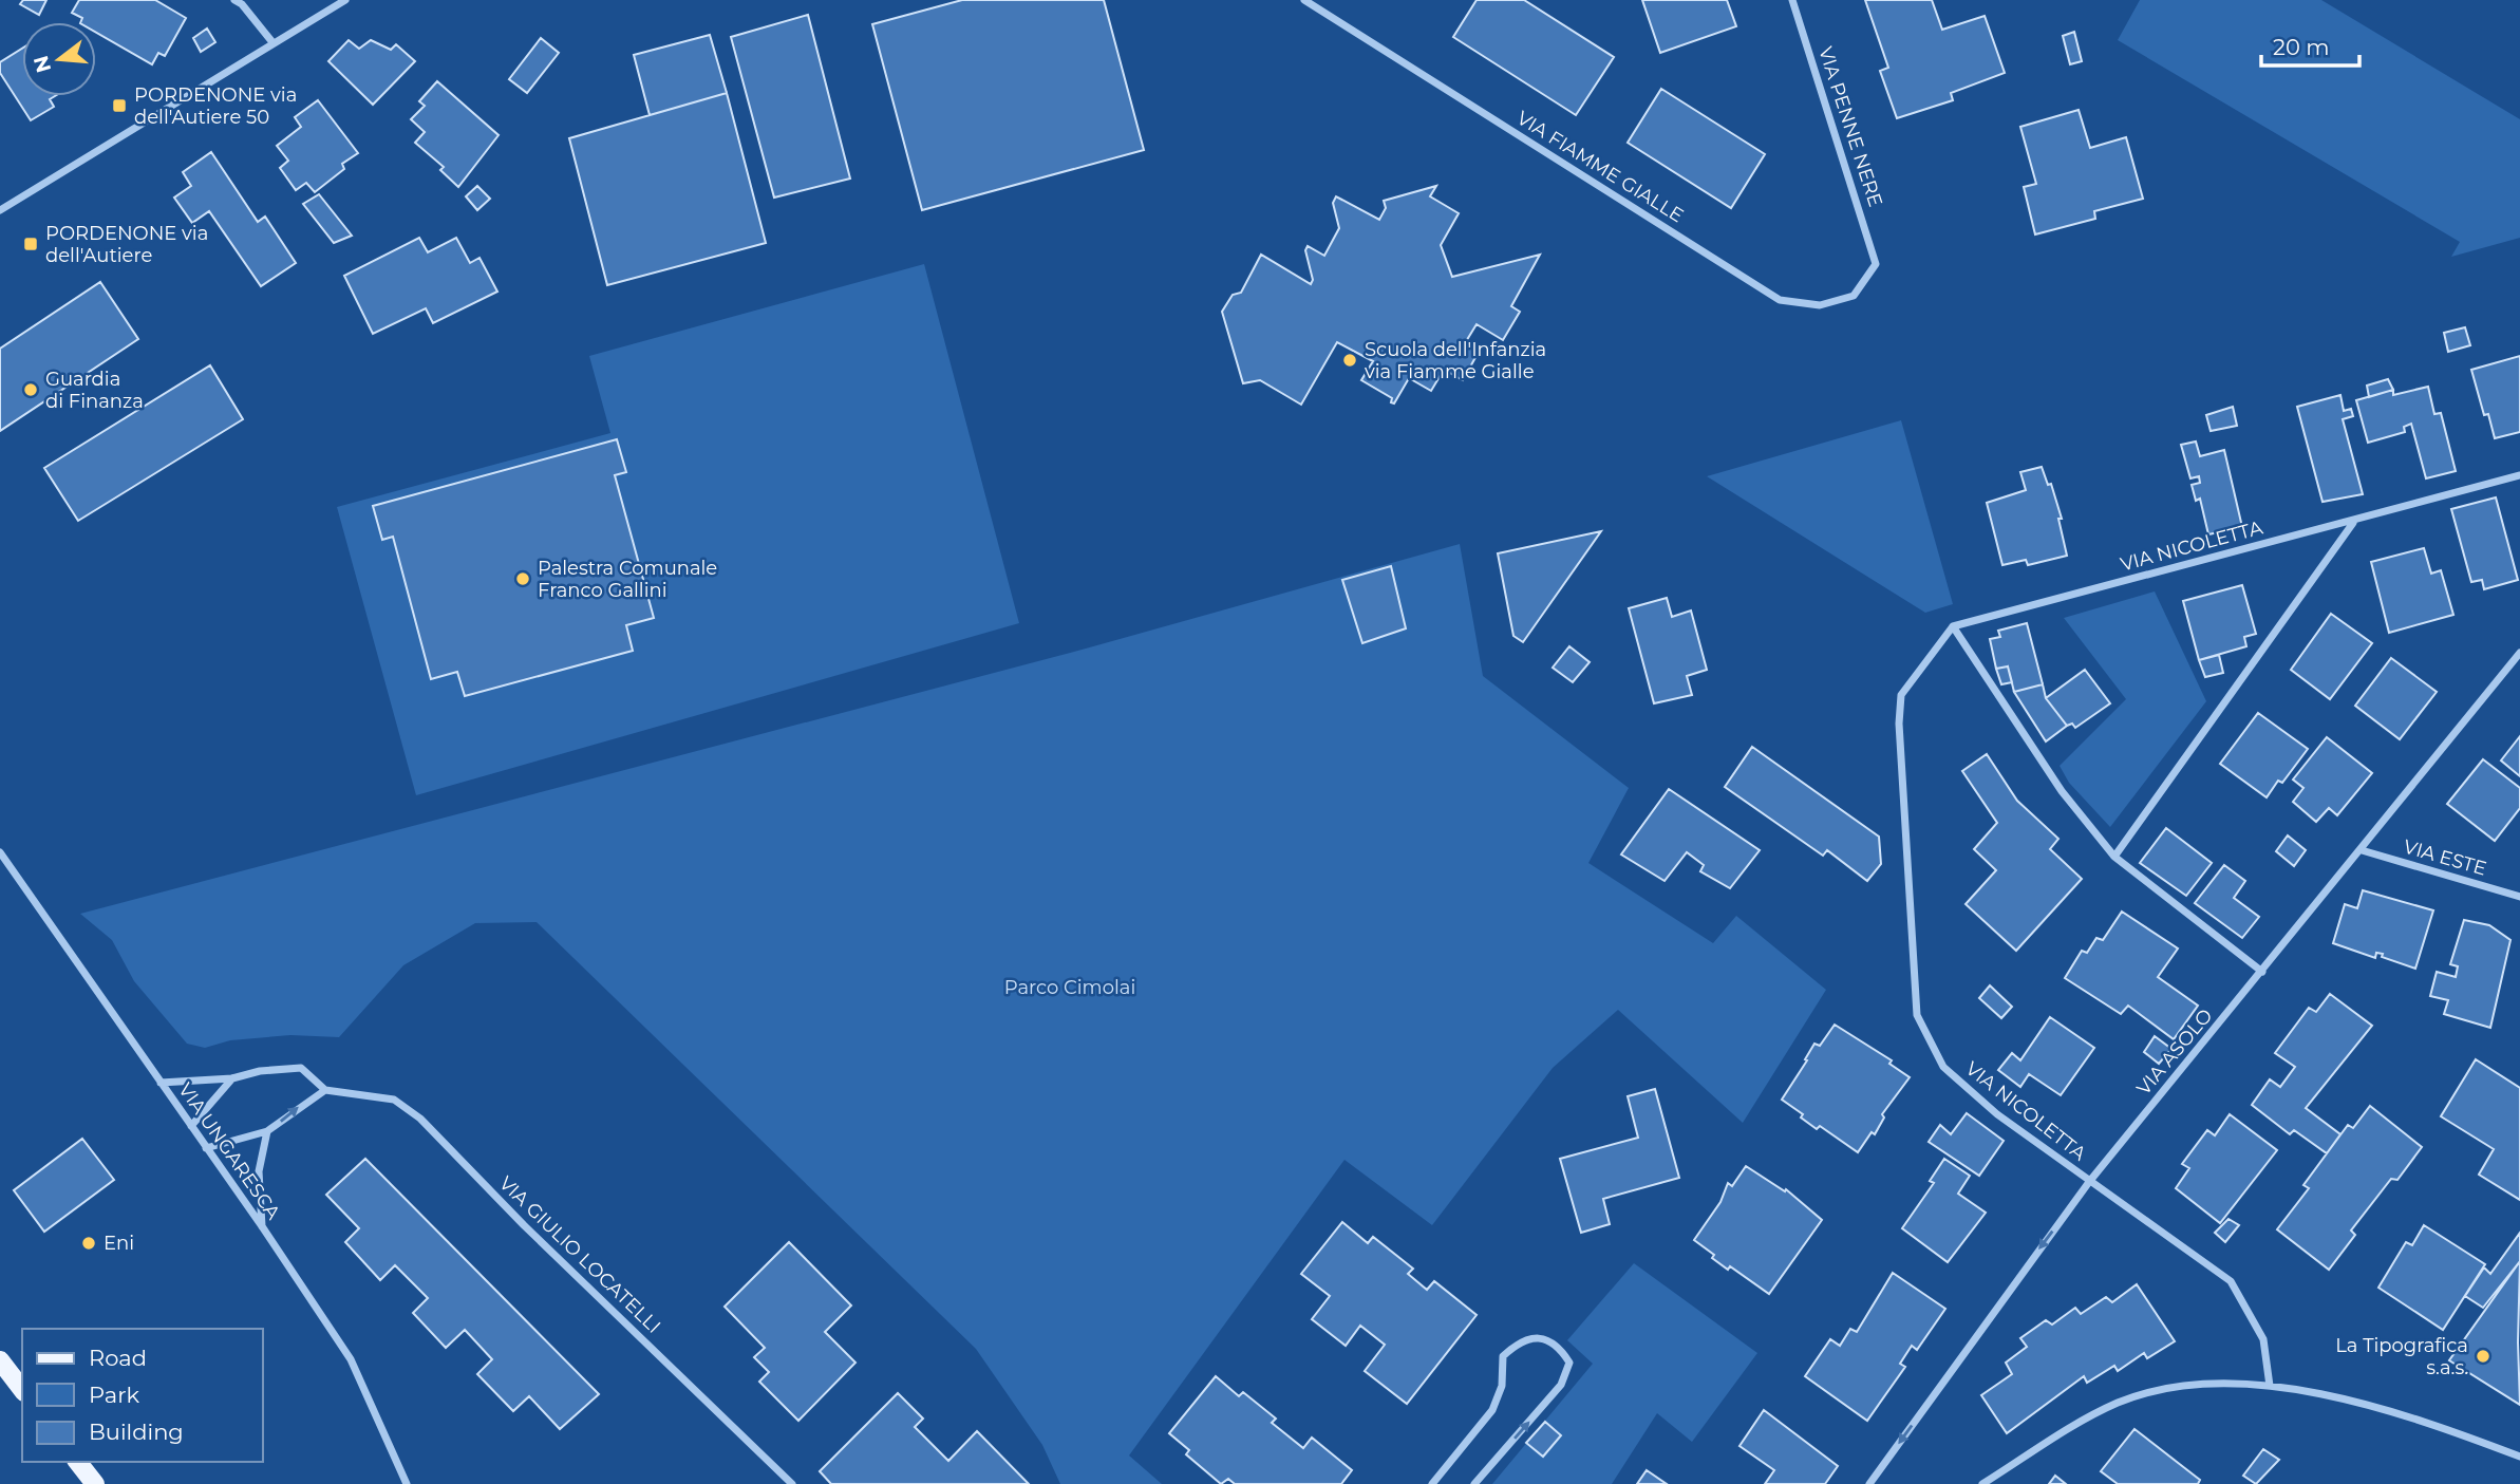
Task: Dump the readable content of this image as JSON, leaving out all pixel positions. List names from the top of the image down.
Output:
{
  "streets": {
    "street": [
      "VIA PENNE NERE",
      "VIA FIAMME GIALLE",
      "VIA NICOLETTA",
      "VIA ESTE",
      "VIA ASOLO",
      "VIA UNGARESCA",
      "VIA GIULIO LOCATELLI"
    ]
  },
  "crossings": [
    ["VIA PENNE NERE", "VIA FIAMME GIALLE"],
    ["VIA NICOLETTA", "VIA ASOLO"],
    ["VIA ESTE", "VIA ASOLO"]
  ],
  "one_way": ["VIA ASOLO"],
  "parks": ["Parco Cimolai"],
  "places": {
    "transit": ["PORDENONE via dell'Autiere 50", "PORDENONE via dell'Autiere"],
    "other": [
      "Scuola dell'Infanzia via Fiamme Gialle",
      "Guardia di Finanza",
      "Palestra Comunale Franco Gallini",
      "Eni",
      "La Tipografica s.a.s."
    ]
  },
  "legend": ["Road", "Park", "Building"],
  "scale_bar": "20 m",
  "north": "left"
}
